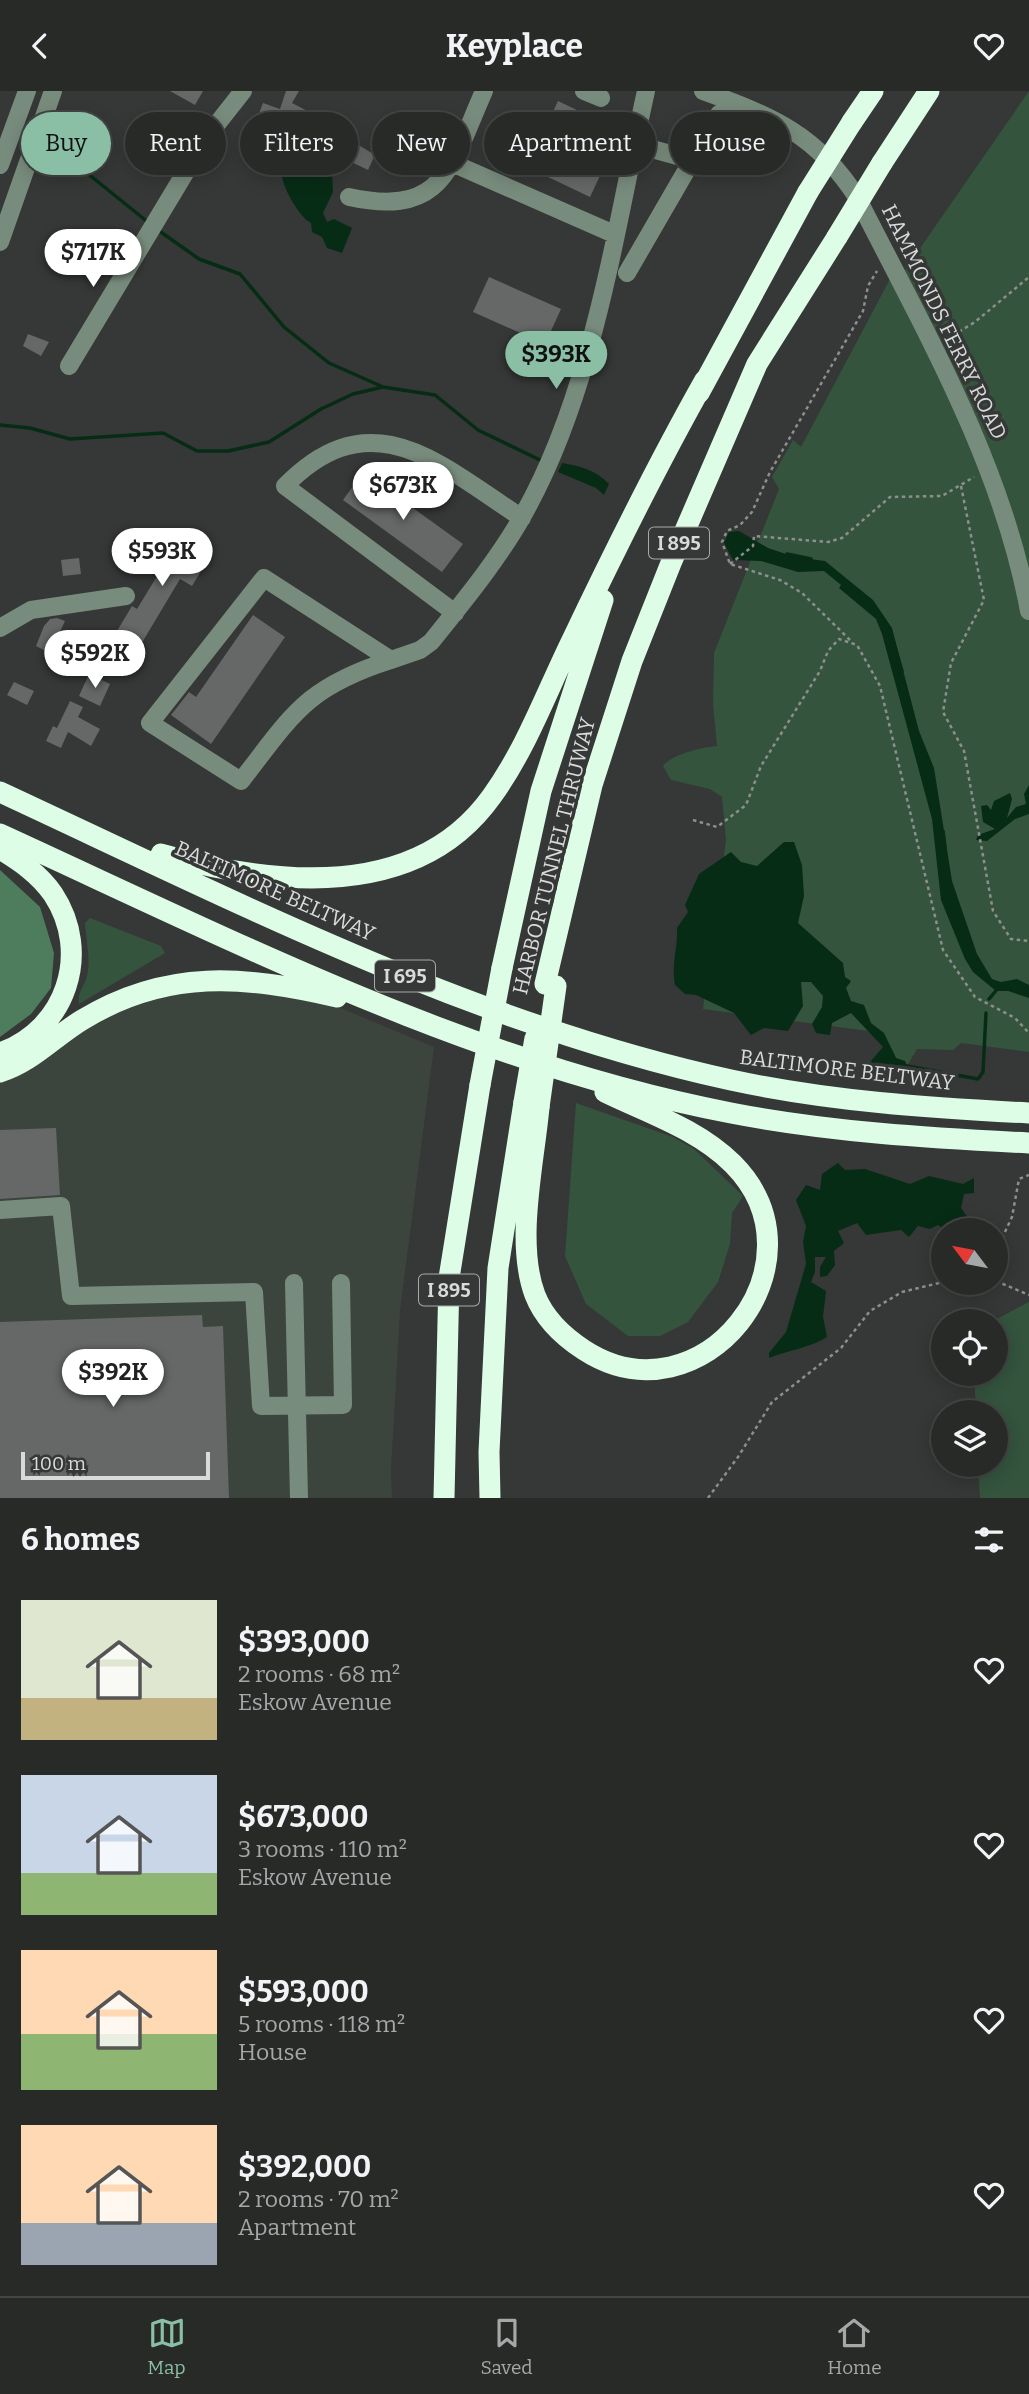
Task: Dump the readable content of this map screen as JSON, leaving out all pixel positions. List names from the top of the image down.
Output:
{
  "streets": {
    "highway": [
      "I 895",
      "HARBOR TUNNEL THRUWAY",
      "BALTIMORE BELTWAY",
      "I 695"
    ],
    "street": ["HAMMONDS FERRY ROAD"]
  },
  "scale_bar": "100 m",
  "north": "top left",
  "page": {
    "header": "Keyplace",
    "chip": [
      "Buy",
      "Rent",
      "Filters",
      "New",
      "Apartment",
      "House"
    ],
    "price": [
      "$717K",
      "$393K",
      "$673K",
      "$593K",
      "$592K",
      "$392K"
    ],
    "scale": "100 m",
    "heading": "6 homes",
    "list": [
      {
        "name": "$393,000",
        "note": "2 rooms · 68 m² · Eskow Avenue"
      },
      {
        "name": "$673,000",
        "note": "3 rooms · 110 m² · Eskow Avenue"
      },
      {
        "name": "$593,000",
        "note": "5 rooms · 118 m² · House"
      },
      {
        "name": "$392,000",
        "note": "2 rooms · 70 m² · Apartment"
      }
    ],
    "tabs": ["Map", "Saved", "Home"]
  }
}
